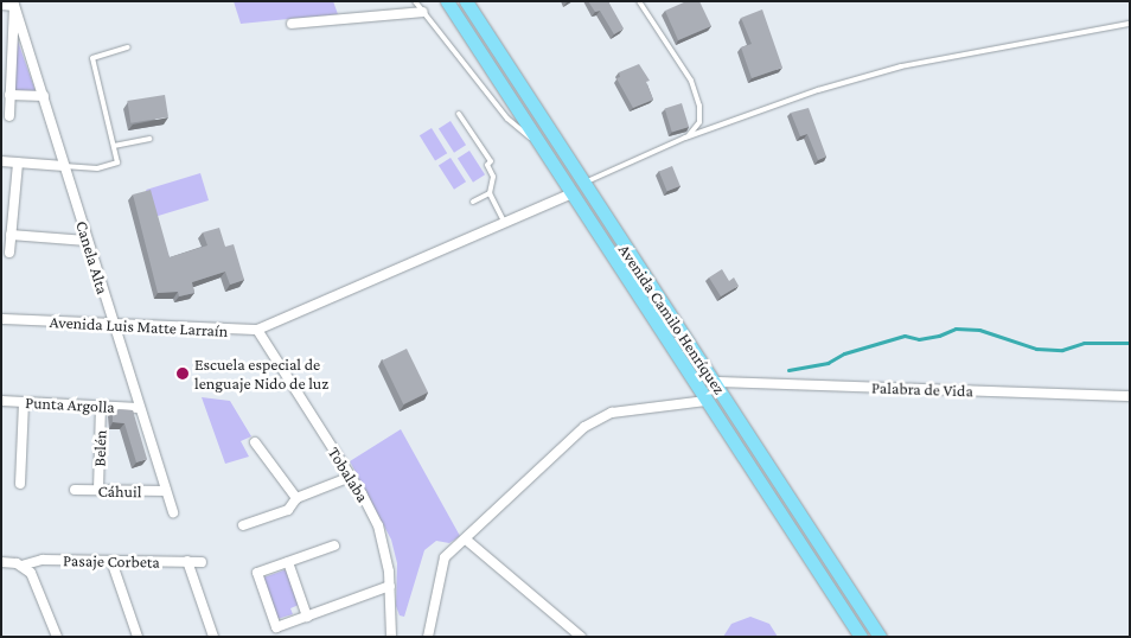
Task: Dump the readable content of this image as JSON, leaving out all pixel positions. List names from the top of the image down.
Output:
{
  "streets": {
    "main road": ["Avenida Camilo Henríquez"],
    "street": [
      "Canela Alta",
      "Avenida Luis Matte Larraín",
      "Palabra de Vida",
      "Punta Argolla",
      "Belén",
      "Tobalaba",
      "Cáhuil",
      "Pasaje Corbeta"
    ]
  },
  "crossings": [
    ["Canela Alta", "Avenida Luis Matte Larraín"],
    ["Canela Alta", "Punta Argolla"],
    ["Canela Alta", "Cáhuil"],
    ["Avenida Camilo Henríquez", "Avenida Luis Matte Larraín"],
    ["Avenida Camilo Henríquez", "Palabra de Vida"],
    ["Avenida Luis Matte Larraín", "Tobalaba"],
    ["Punta Argolla", "Belén"],
    ["Belén", "Cáhuil"]
  ],
  "places": ["Escuela especial de lenguaje Nido de luz"]
}
